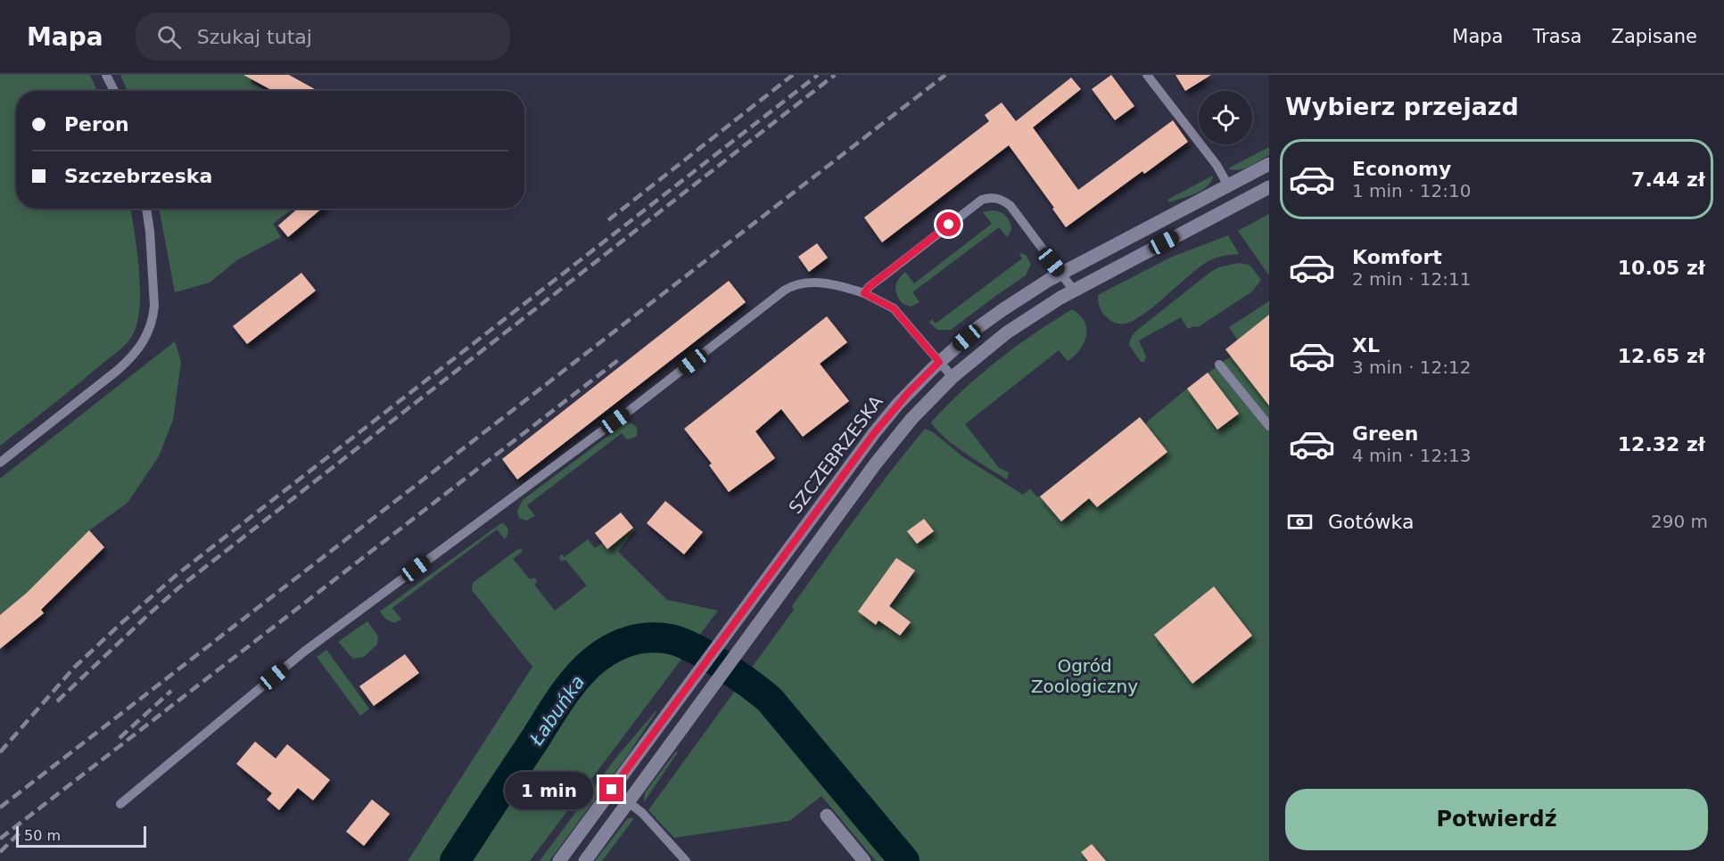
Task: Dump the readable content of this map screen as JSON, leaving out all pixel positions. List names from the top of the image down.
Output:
{
  "streets": {
    "street": ["SZCZEBRZESKA"]
  },
  "water": ["Łabuńka"],
  "parks": ["Ogród Zoologiczny"],
  "scale_bar": "50 m",
  "page": {
    "header": "Mapa",
    "search": "Szukaj tutaj",
    "nav": ["Mapa", "Trasa", "Zapisane"],
    "heading": "Wybierz przejazd",
    "banner": ["Peron", "Szczebrzeska"],
    "list": [
      {
        "name": "Economy",
        "note": "1 min · 12:10",
        "value": "7.44 zł"
      },
      {
        "name": "Komfort",
        "note": "2 min · 12:11",
        "value": "10.05 zł"
      },
      {
        "name": "XL",
        "note": "3 min · 12:12",
        "value": "12.65 zł"
      },
      {
        "name": "Green",
        "note": "4 min · 12:13",
        "value": "12.32 zł"
      }
    ],
    "pay": ["Gotówka", "290 m"],
    "bubble": "1 min",
    "buttons": "Potwierdź",
    "scale": "50 m"
  }
}
